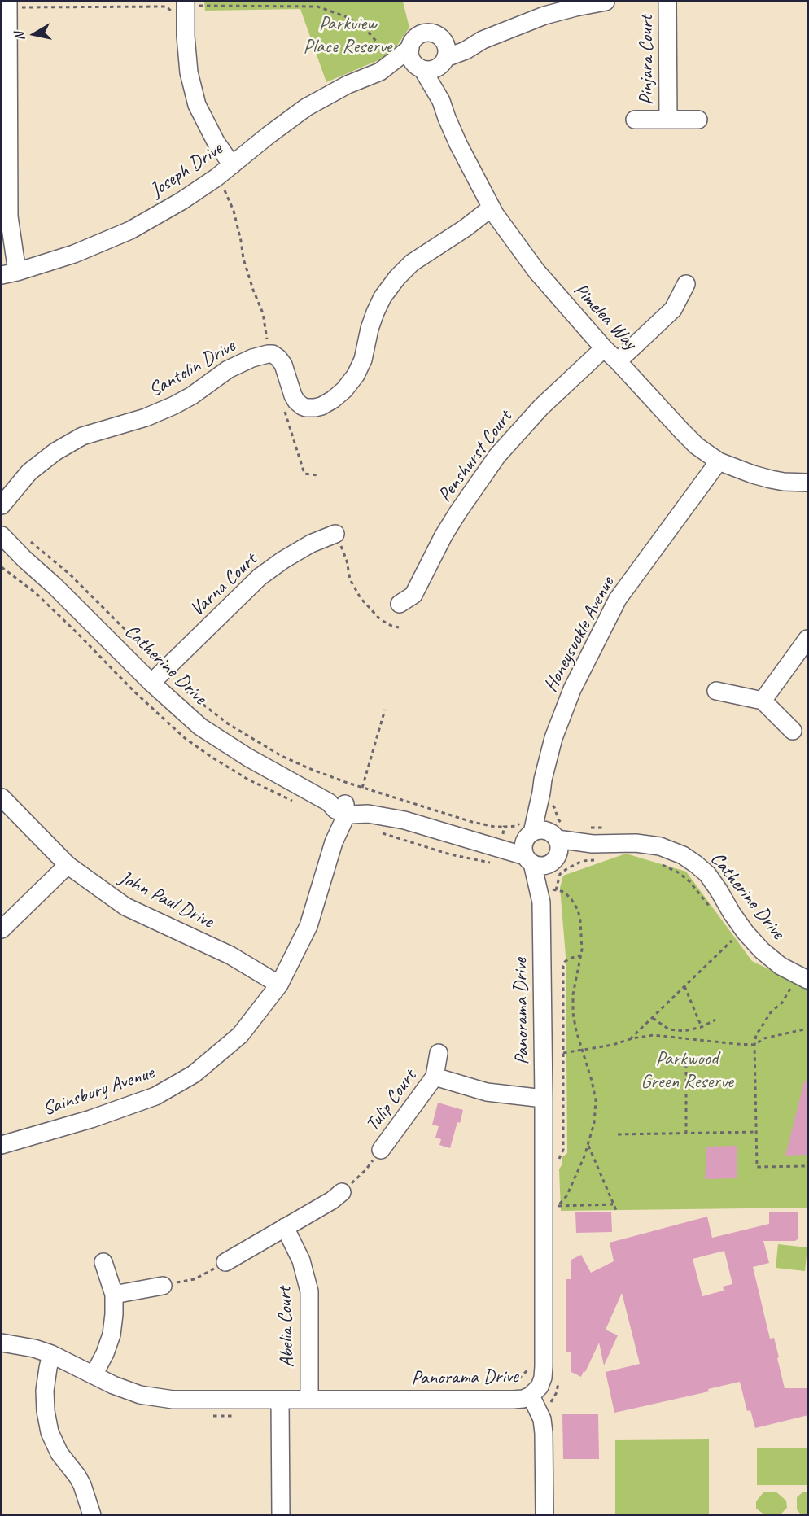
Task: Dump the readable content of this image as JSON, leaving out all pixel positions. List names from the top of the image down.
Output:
{
  "streets": {
    "street": [
      "Pinjara Court",
      "Joseph Drive",
      "Pimelea Way",
      "Santolin Drive",
      "Penshurst Court",
      "Varna Court",
      "Honeysuckle Avenue",
      "Catherine Drive",
      "John Paul Drive",
      "Panorama Drive",
      "Sainsbury Avenue",
      "Tulip Court",
      "Abelia Court"
    ]
  },
  "crossings": [
    ["Joseph Drive", "Pimelea Way"],
    ["Pimelea Way", "Santolin Drive"],
    ["Pimelea Way", "Penshurst Court"],
    ["Pimelea Way", "Honeysuckle Avenue"],
    ["Varna Court", "Catherine Drive"],
    ["Honeysuckle Avenue", "Catherine Drive"],
    ["Catherine Drive", "Panorama Drive"],
    ["Catherine Drive", "Sainsbury Avenue"],
    ["John Paul Drive", "Sainsbury Avenue"],
    ["Panorama Drive", "Tulip Court"],
    ["Panorama Drive", "Abelia Court"]
  ],
  "parks": ["Parkview Place Reserve", "Parkwood Green Reserve"],
  "north": "left"
}
